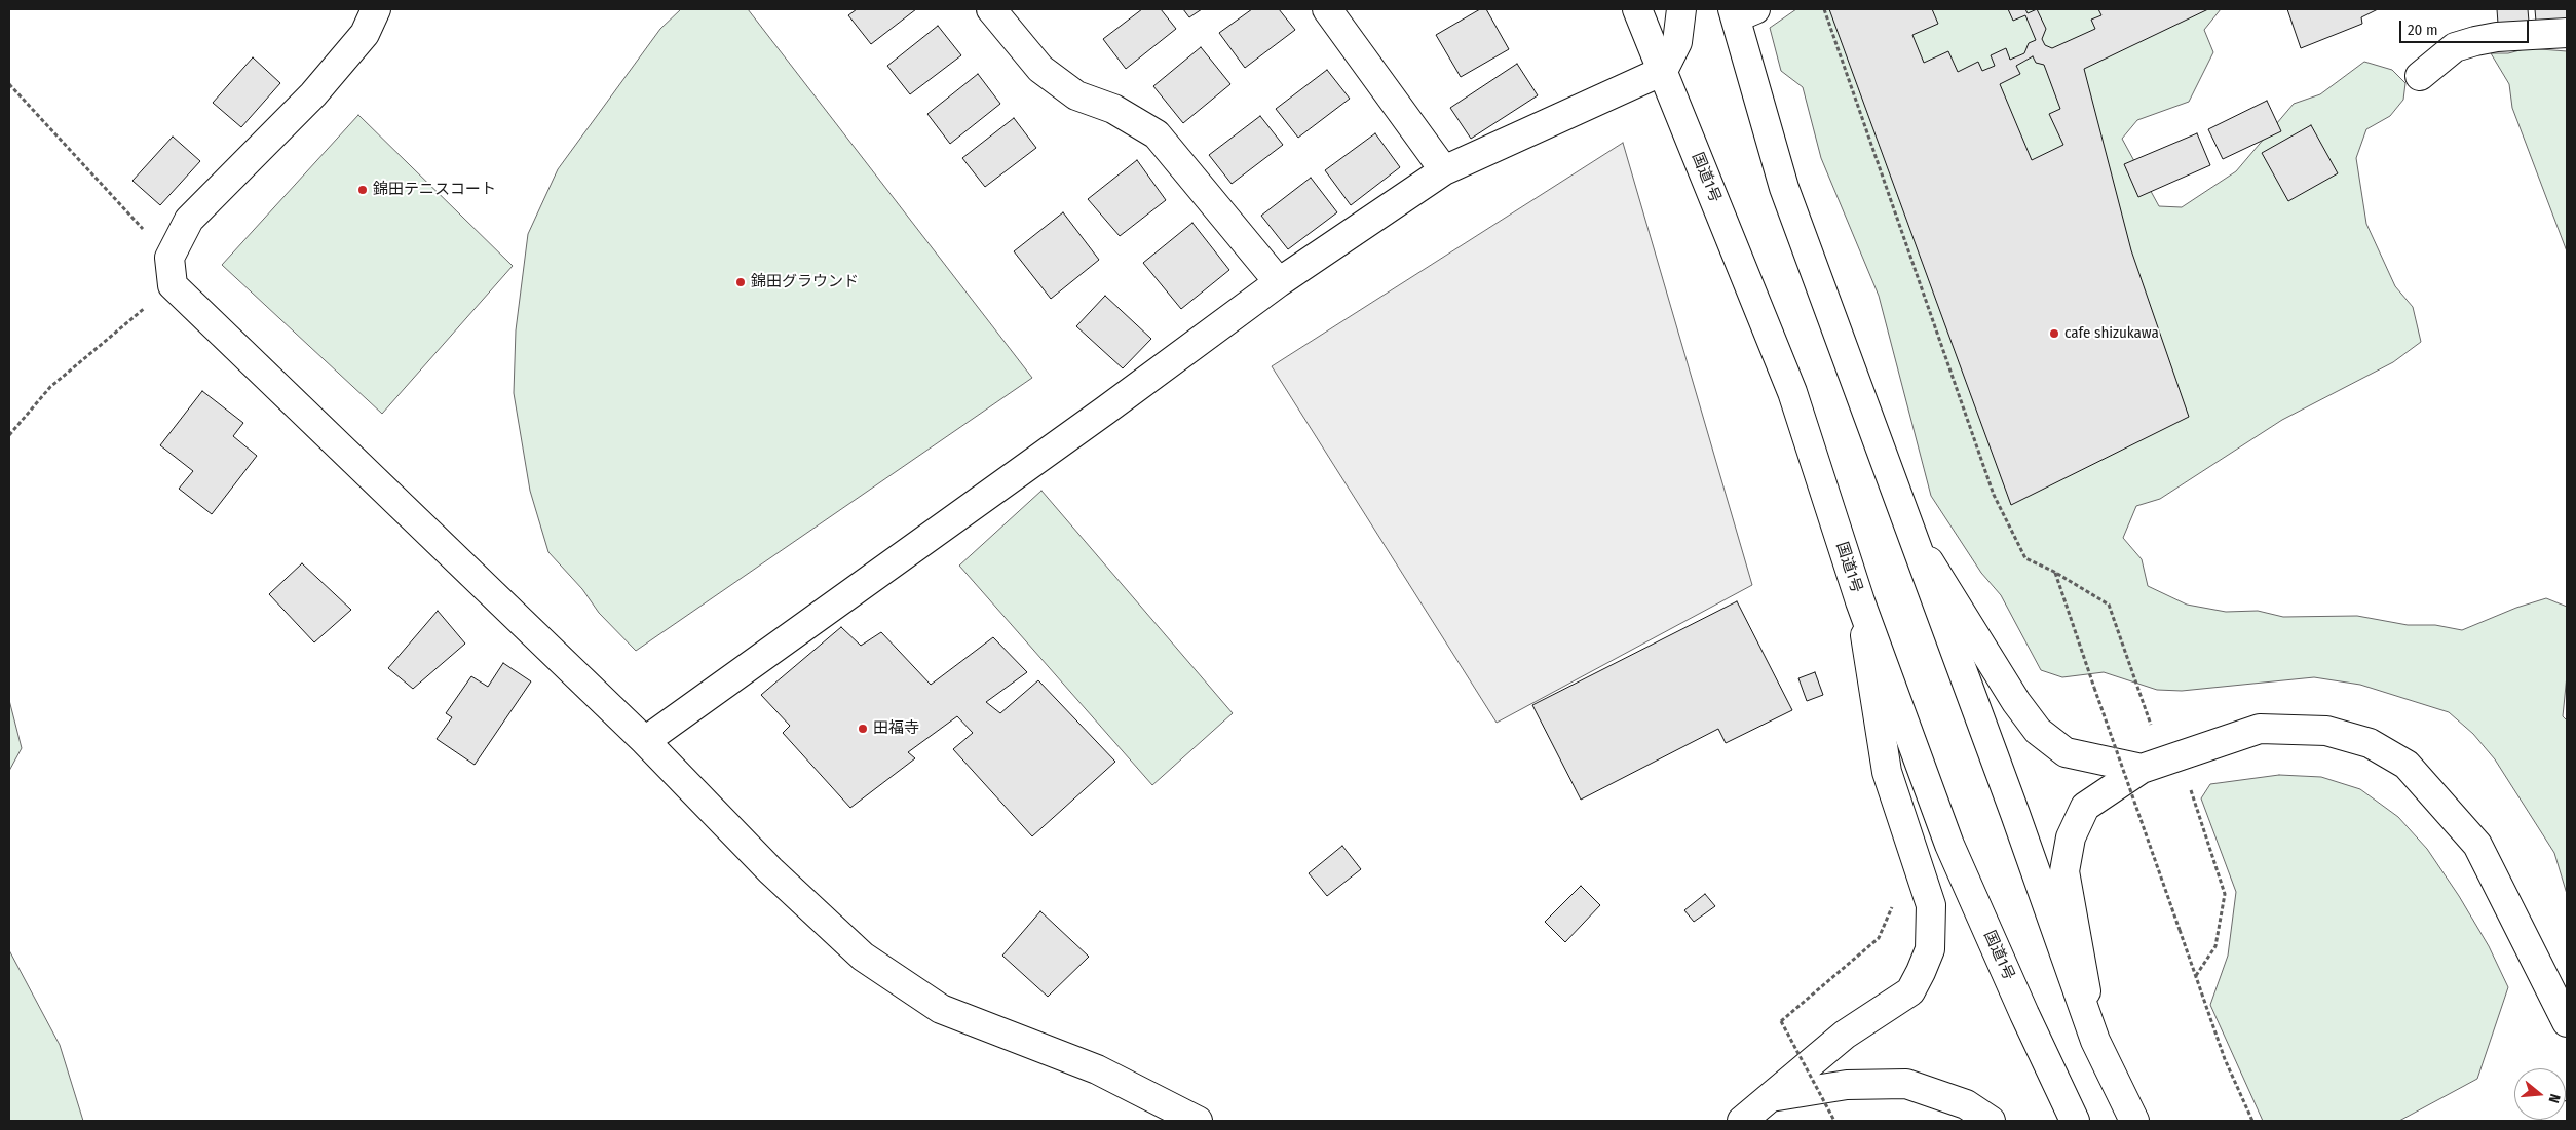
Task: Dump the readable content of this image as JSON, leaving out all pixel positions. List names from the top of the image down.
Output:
{
  "streets": {
    "main road": ["国道1号"]
  },
  "places": [
    "錦田テニスコート",
    "錦田グラウンド",
    "cafe shizukawa",
    "田福寺"
  ],
  "scale_bar": "20 m",
  "north": "right"
}
